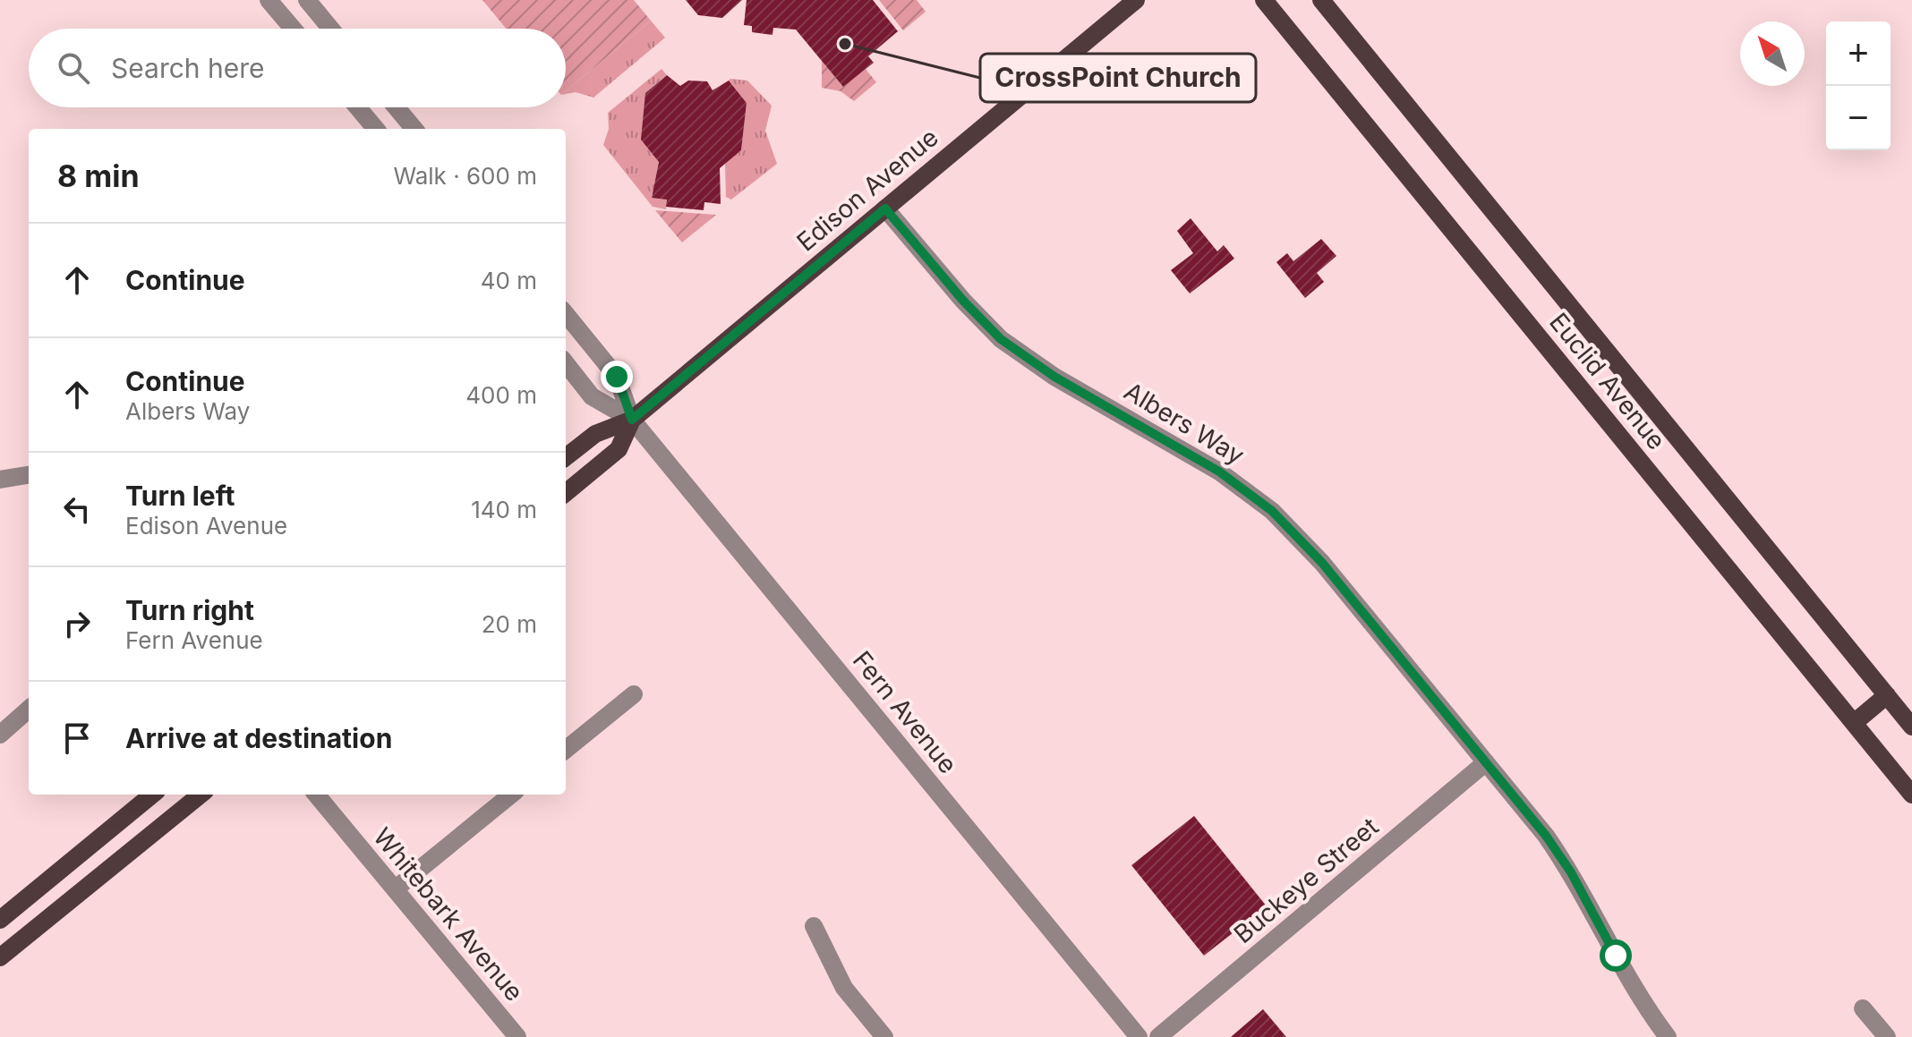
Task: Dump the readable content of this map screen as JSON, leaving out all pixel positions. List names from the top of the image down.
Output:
{
  "streets": {
    "main road": ["Edison Avenue", "Euclid Avenue"],
    "street": [
      "Albers Way",
      "Fern Avenue",
      "Buckeye Street",
      "Whitebark Avenue"
    ]
  },
  "crossings": [
    ["Edison Avenue", "Albers Way"],
    ["Edison Avenue", "Fern Avenue"],
    ["Albers Way", "Buckeye Street"]
  ],
  "places": ["CrossPoint Church"],
  "north": "top left",
  "page": {
    "map_buttons": ["+", "−"],
    "search": "Search here",
    "heading": ["8 min", "Walk · 600 m"],
    "list": [
      ["Continue", "40 m"],
      ["Continue", "Albers Way", "400 m"],
      ["Turn left", "Edison Avenue", "140 m"],
      ["Turn right", "Fern Avenue", "20 m"],
      "Arrive at destination"
    ]
  }
}
